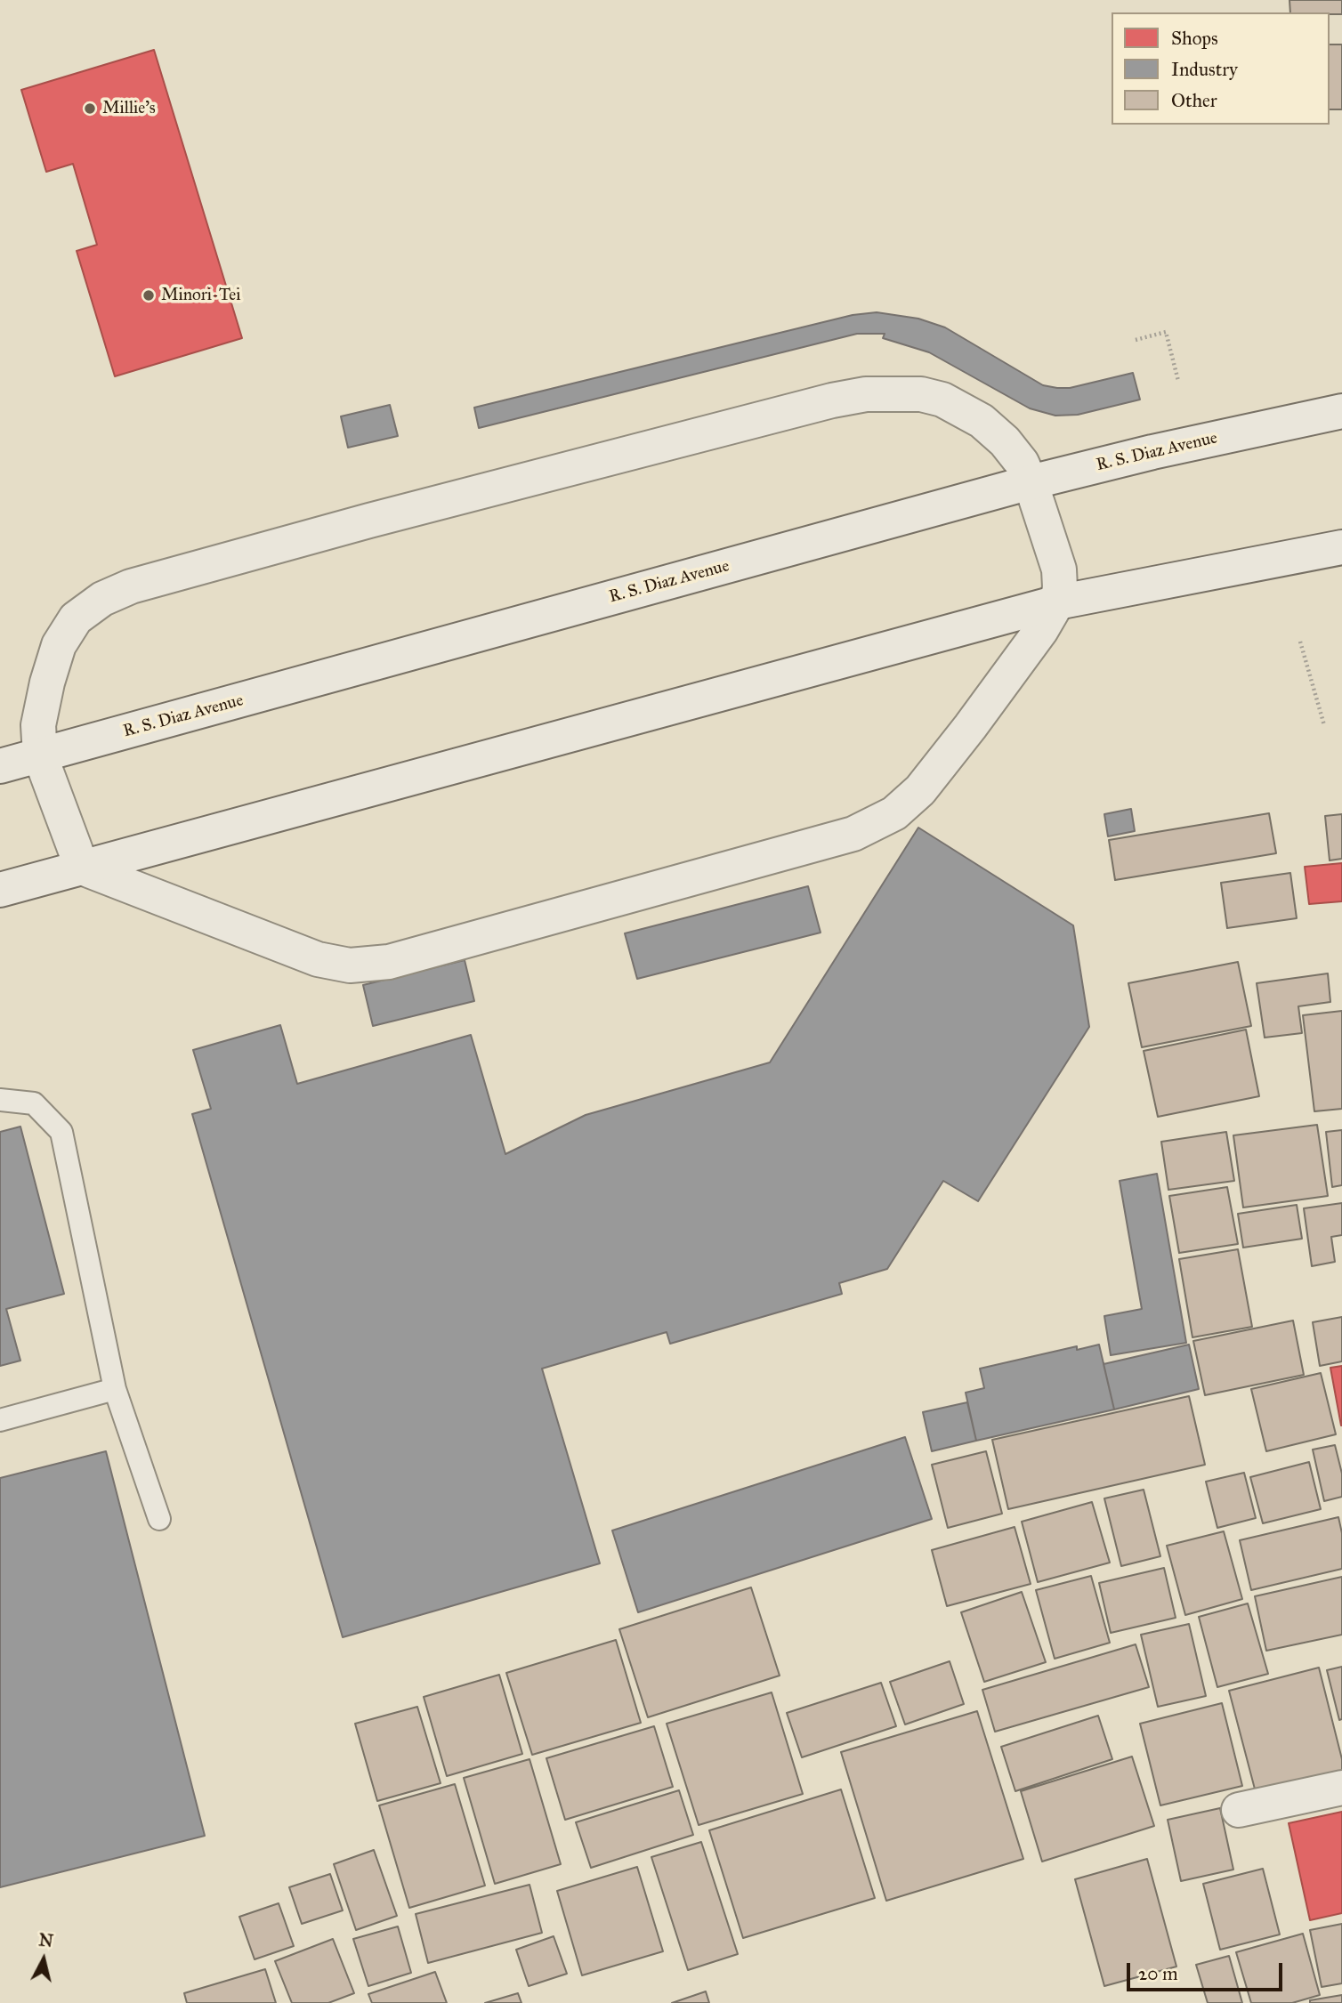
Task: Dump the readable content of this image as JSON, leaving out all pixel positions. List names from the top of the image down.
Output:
{
  "streets": {
    "street": ["R. S. Diaz Avenue"]
  },
  "places": ["Millie's", "Minori-Tei"],
  "legend": ["Shops", "Industry", "Other"],
  "scale_bar": "20 m",
  "north": "top"
}
